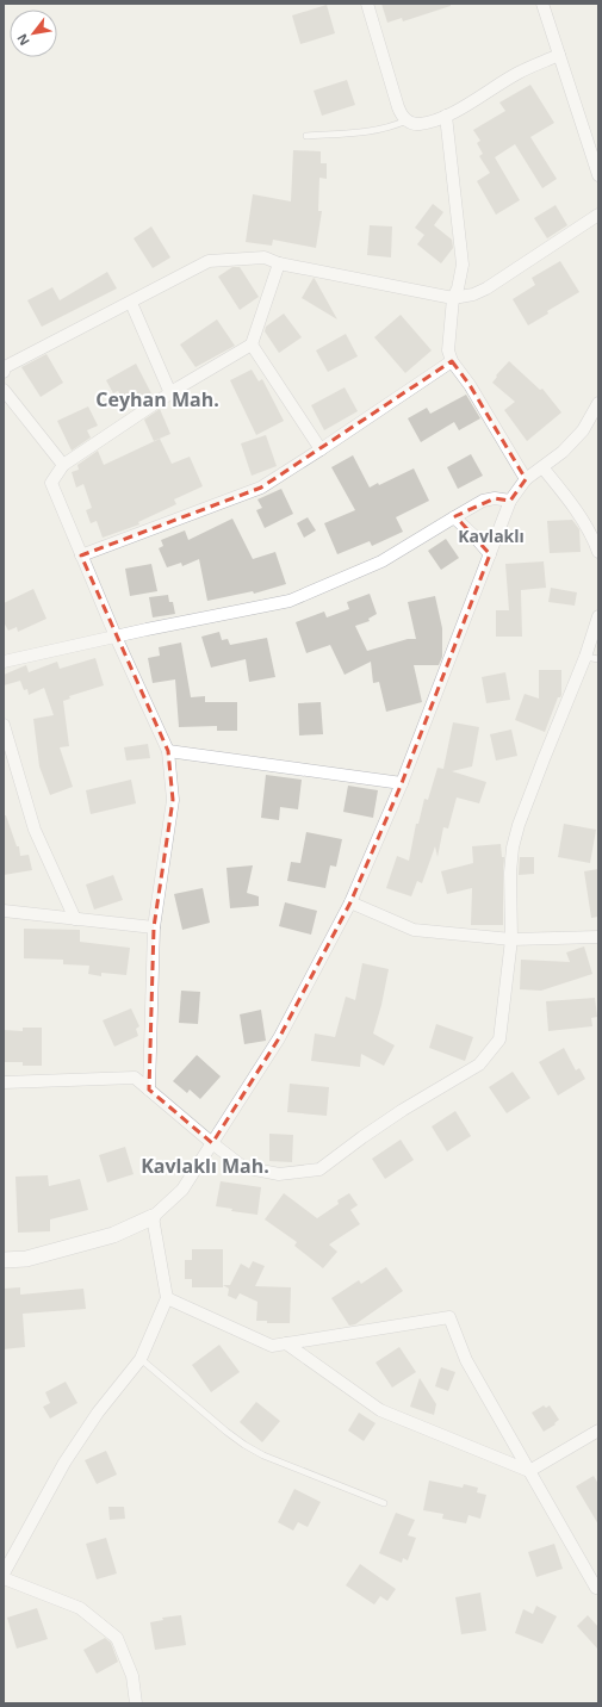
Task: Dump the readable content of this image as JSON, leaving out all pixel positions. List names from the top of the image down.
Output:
{
  "districts": ["Ceyhan Mah.", "Kavlaklı", "Kavlaklı Mah."],
  "north": "bottom left"
}
